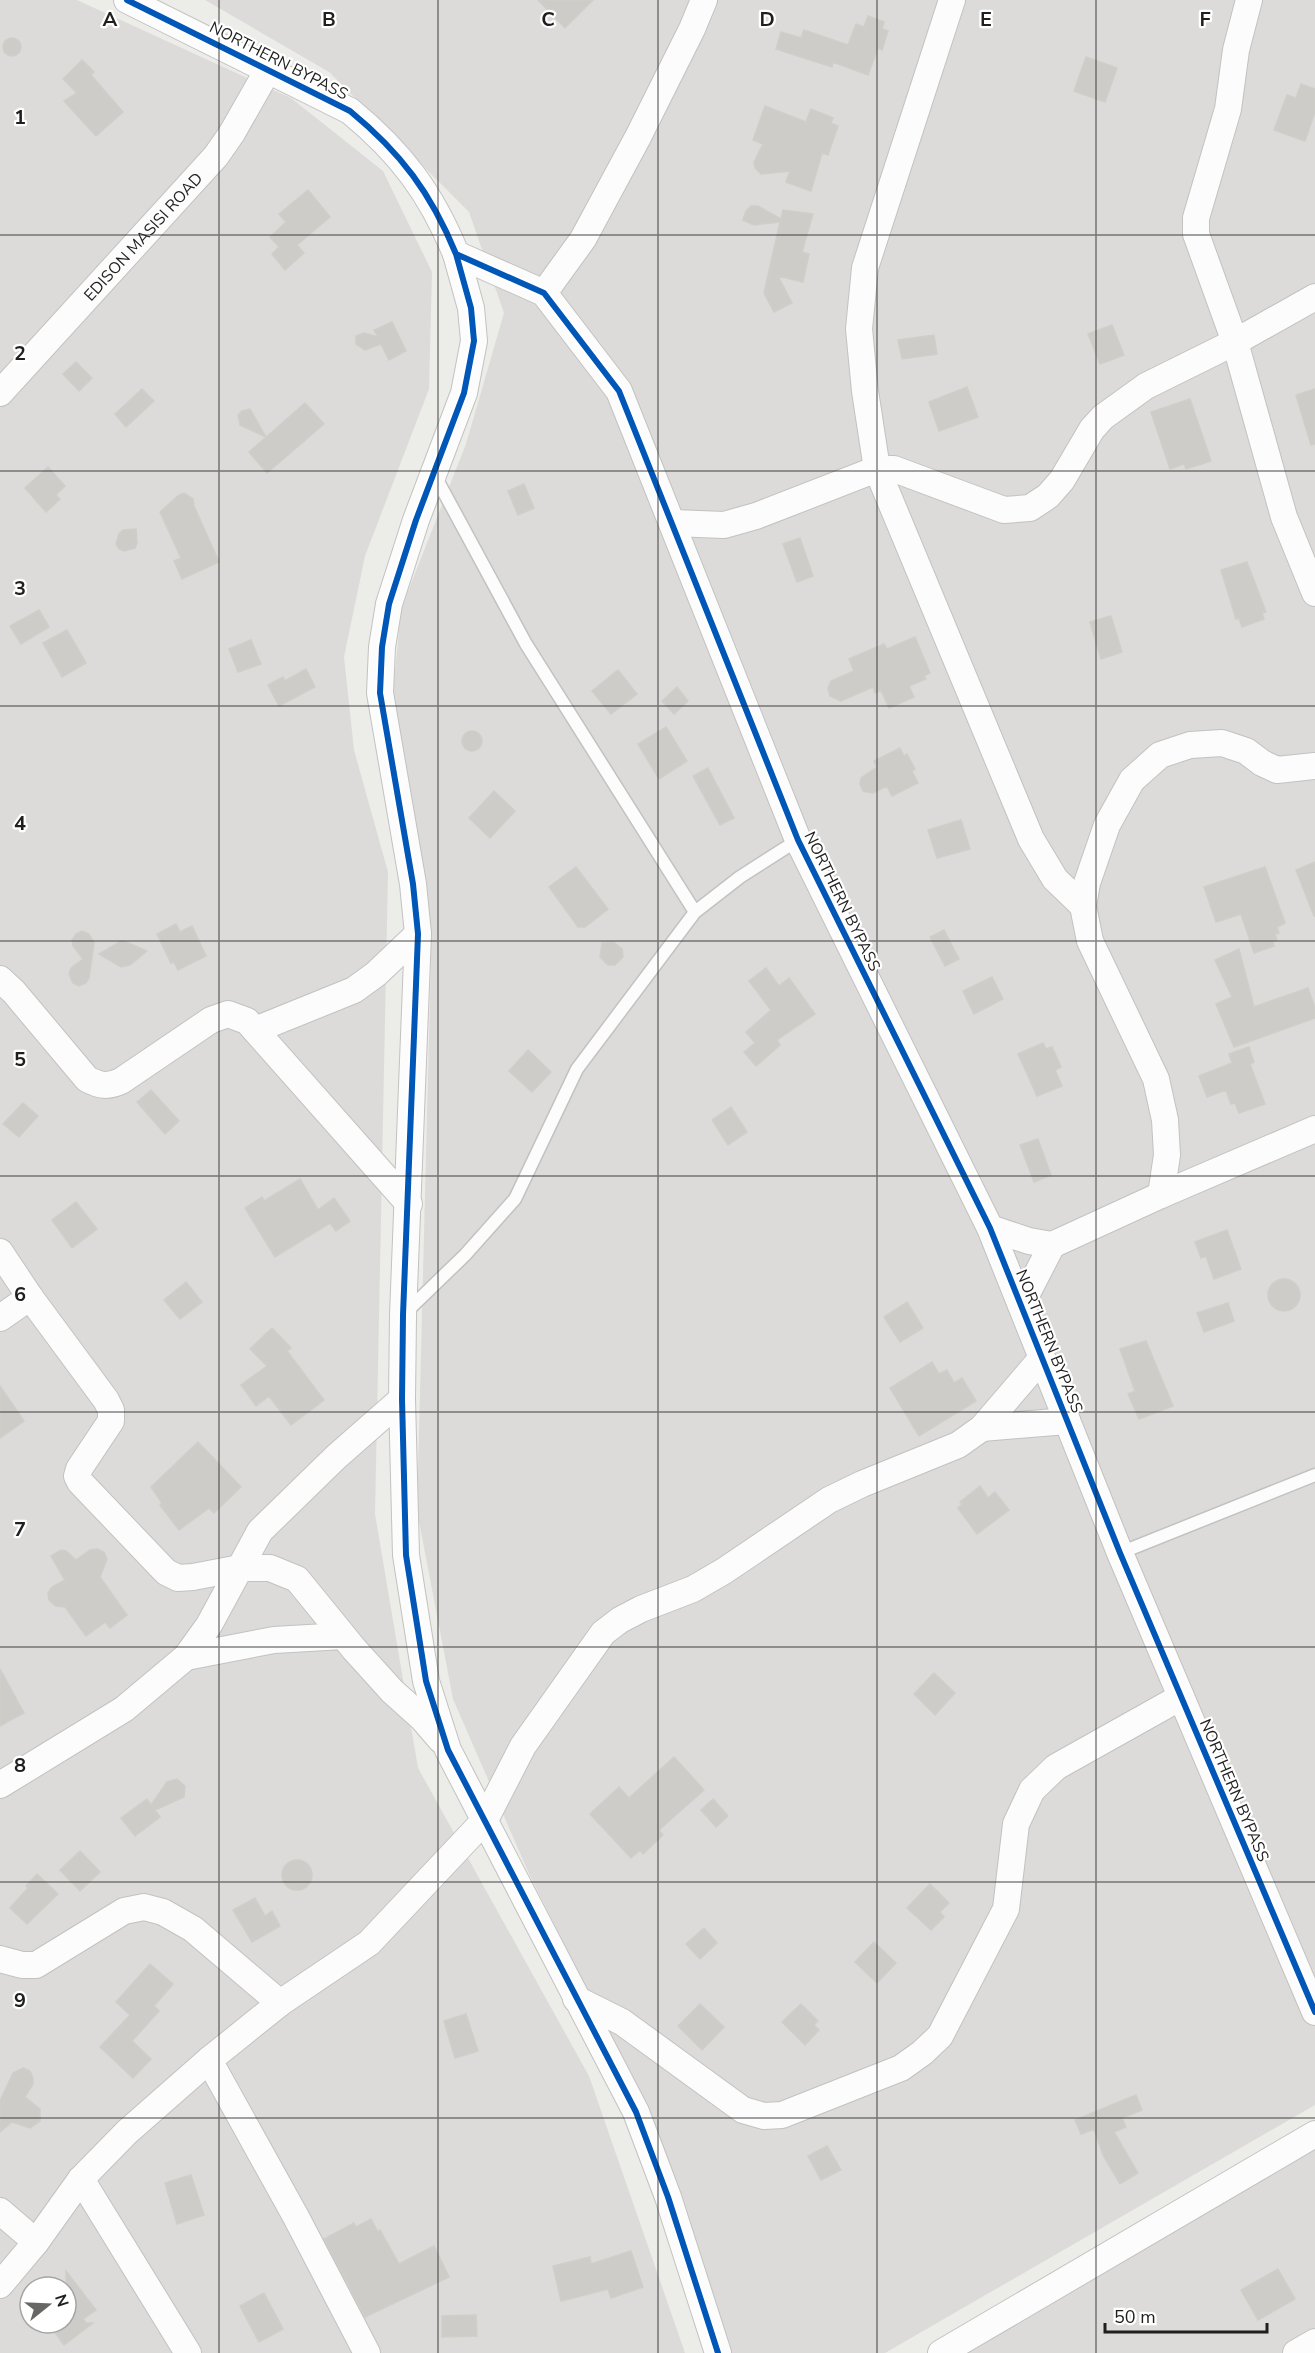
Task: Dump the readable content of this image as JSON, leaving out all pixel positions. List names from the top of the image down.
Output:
{
  "streets": {
    "street": ["NORTHERN BYPASS", "EDISON MASISI ROAD"]
  },
  "crossings": [
    ["NORTHERN BYPASS", "EDISON MASISI ROAD"]
  ],
  "scale_bar": "50 m",
  "north": "right",
  "grid": {
    "columns": [
      "A",
      "B",
      "C",
      "D",
      "E",
      "F"
    ],
    "rows": [
      "1",
      "2",
      "3",
      "4",
      "5",
      "6",
      "7",
      "8",
      "9"
    ]
  }
}
